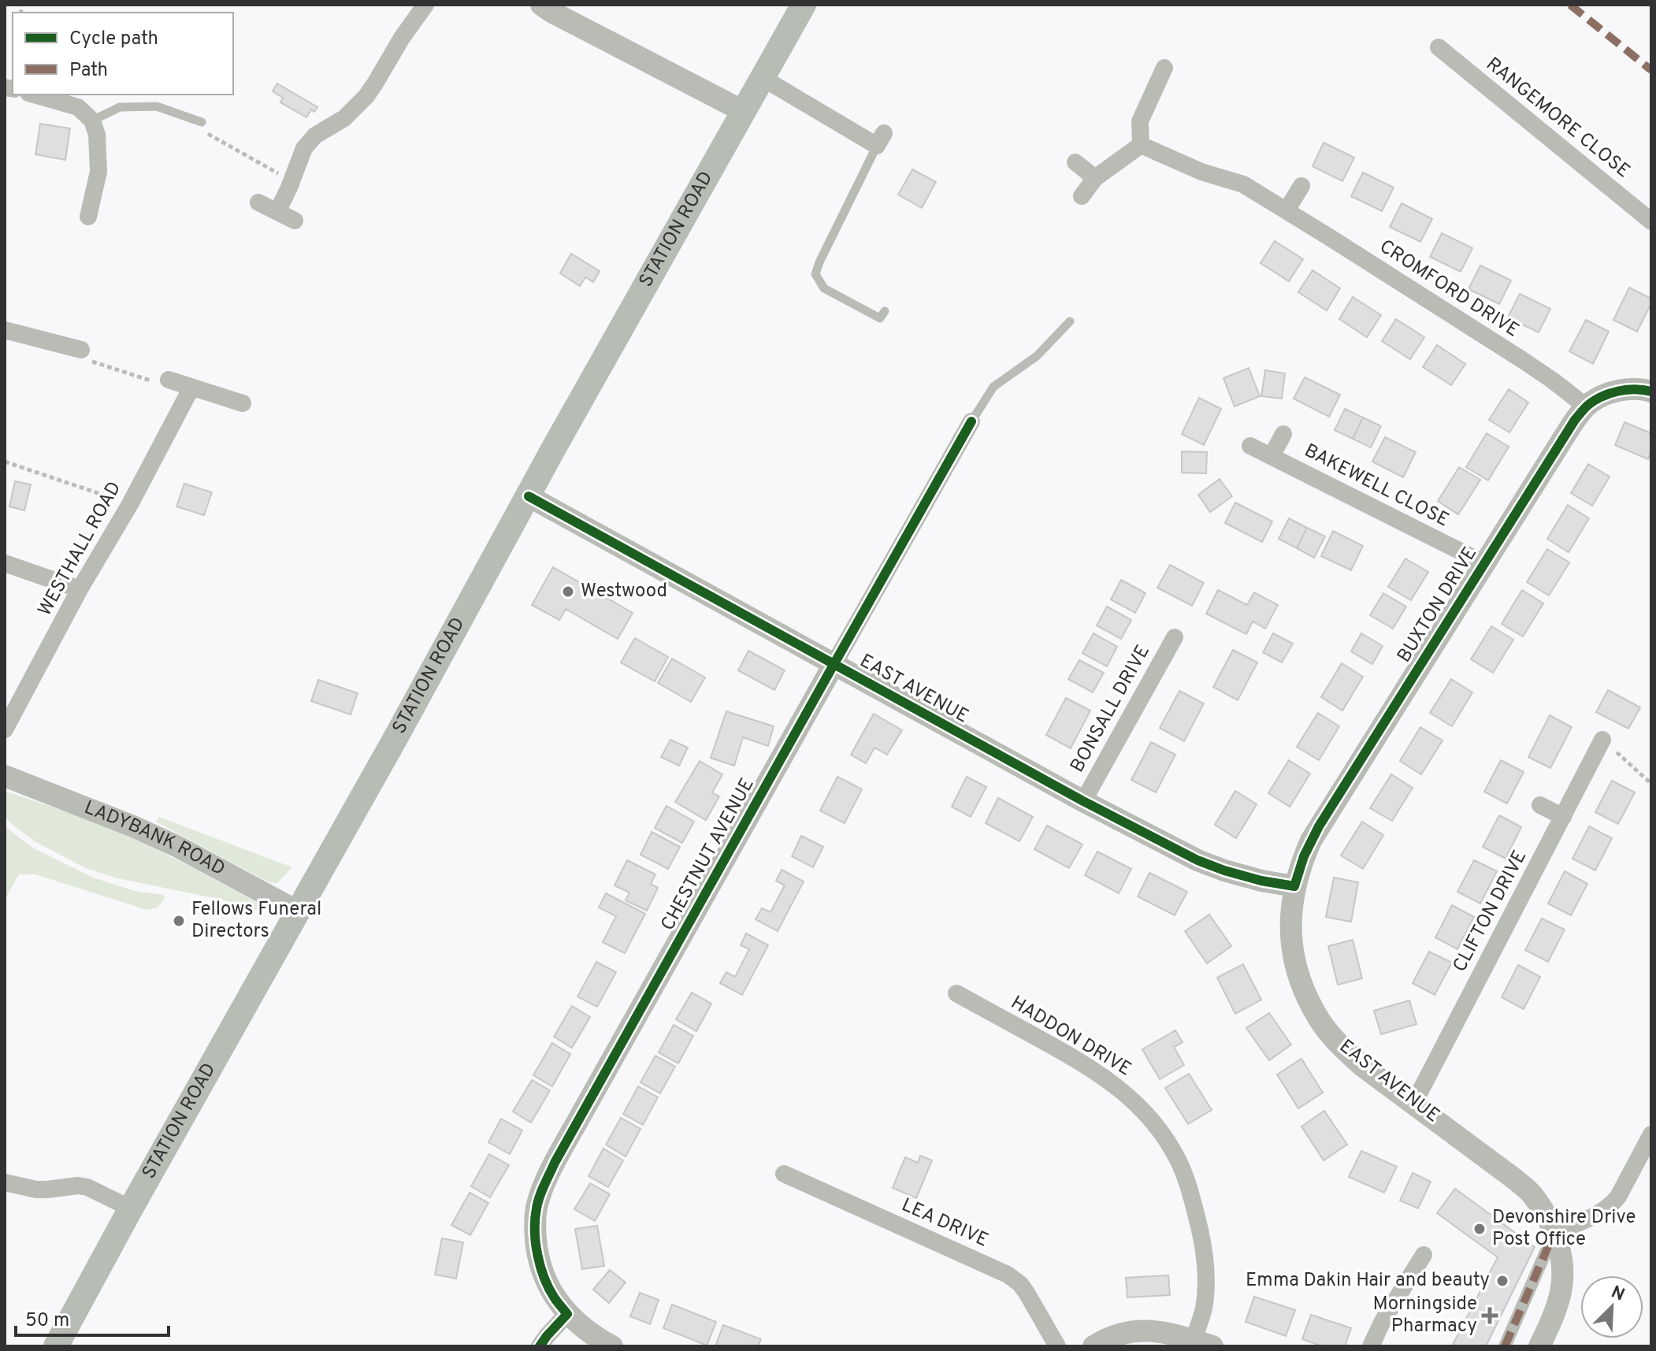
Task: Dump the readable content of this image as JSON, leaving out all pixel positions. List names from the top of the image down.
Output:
{
  "streets": {
    "main road": ["STATION ROAD"],
    "street": [
      "RANGEMORE CLOSE",
      "CROMFORD DRIVE",
      "BAKEWELL CLOSE",
      "WESTHALL ROAD",
      "BUXTON DRIVE",
      "EAST AVENUE",
      "BONSALL DRIVE",
      "LADYBANK ROAD",
      "CHESTNUT AVENUE",
      "CLIFTON DRIVE",
      "HADDON DRIVE",
      "LEA DRIVE"
    ]
  },
  "crossings": [
    ["STATION ROAD", "EAST AVENUE"],
    ["STATION ROAD", "LADYBANK ROAD"],
    ["CROMFORD DRIVE", "BUXTON DRIVE"],
    ["BAKEWELL CLOSE", "BUXTON DRIVE"],
    ["BUXTON DRIVE", "EAST AVENUE"],
    ["EAST AVENUE", "BONSALL DRIVE"],
    ["EAST AVENUE", "CHESTNUT AVENUE"],
    ["EAST AVENUE", "CLIFTON DRIVE"]
  ],
  "places": {
    "other": [
      "Westwood",
      "Fellows Funeral Directors",
      "Devonshire Drive Post Office",
      "Emma Dakin Hair and beauty"
    ],
    "health": ["Morningside Pharmacy"]
  },
  "legend": ["Cycle path", "Path"],
  "scale_bar": "50 m",
  "north": "top right"
}
